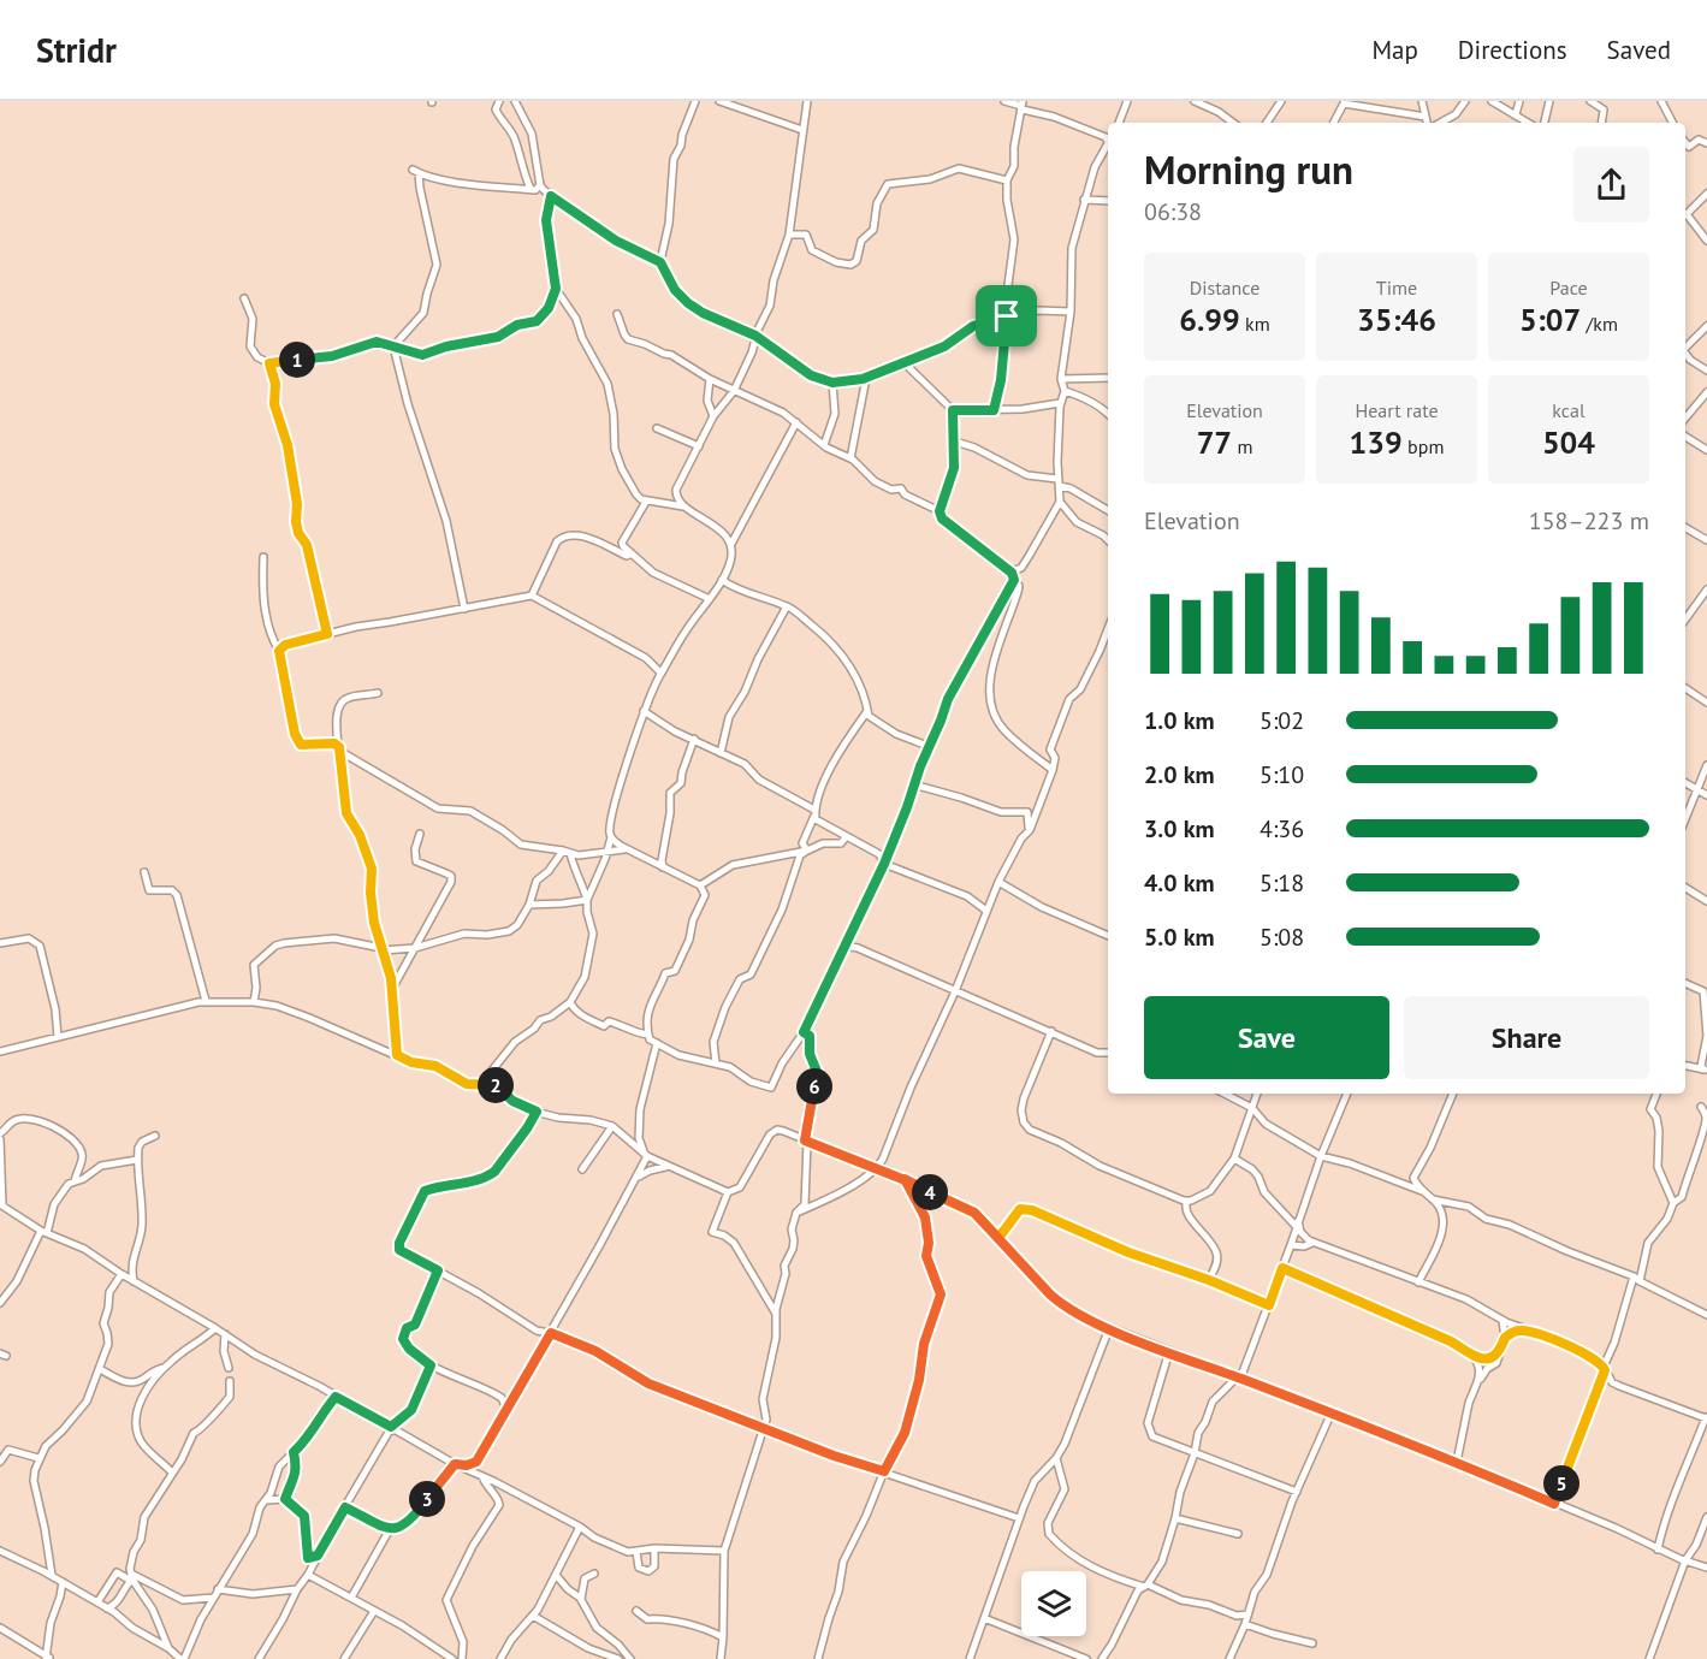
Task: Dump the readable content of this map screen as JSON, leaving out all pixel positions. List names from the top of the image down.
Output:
{
  "page": {
    "header": "Stridr",
    "nav": ["Map", "Directions", "Saved"],
    "heading": ["Morning run", "06:38"],
    "stats": [
      ["Distance", "6.99 km"],
      ["Time", "35:46"],
      ["Pace", "5:07 /km"],
      ["Elevation", "77 m"],
      ["Heart rate", "139 bpm"],
      ["kcal", "504"]
    ],
    "pins": [
      "1",
      "2",
      "6",
      "4",
      "5",
      "3"
    ],
    "chart": ["Elevation", "158–223 m"],
    "list": [
      {
        "name": "1.0 km",
        "note": "5:02"
      },
      {
        "name": "2.0 km",
        "note": "5:10"
      },
      {
        "name": "3.0 km",
        "note": "4:36"
      },
      {
        "name": "4.0 km",
        "note": "5:18"
      },
      {
        "name": "5.0 km",
        "note": "5:08"
      }
    ],
    "buttons": ["Save", "Share"]
  }
}
